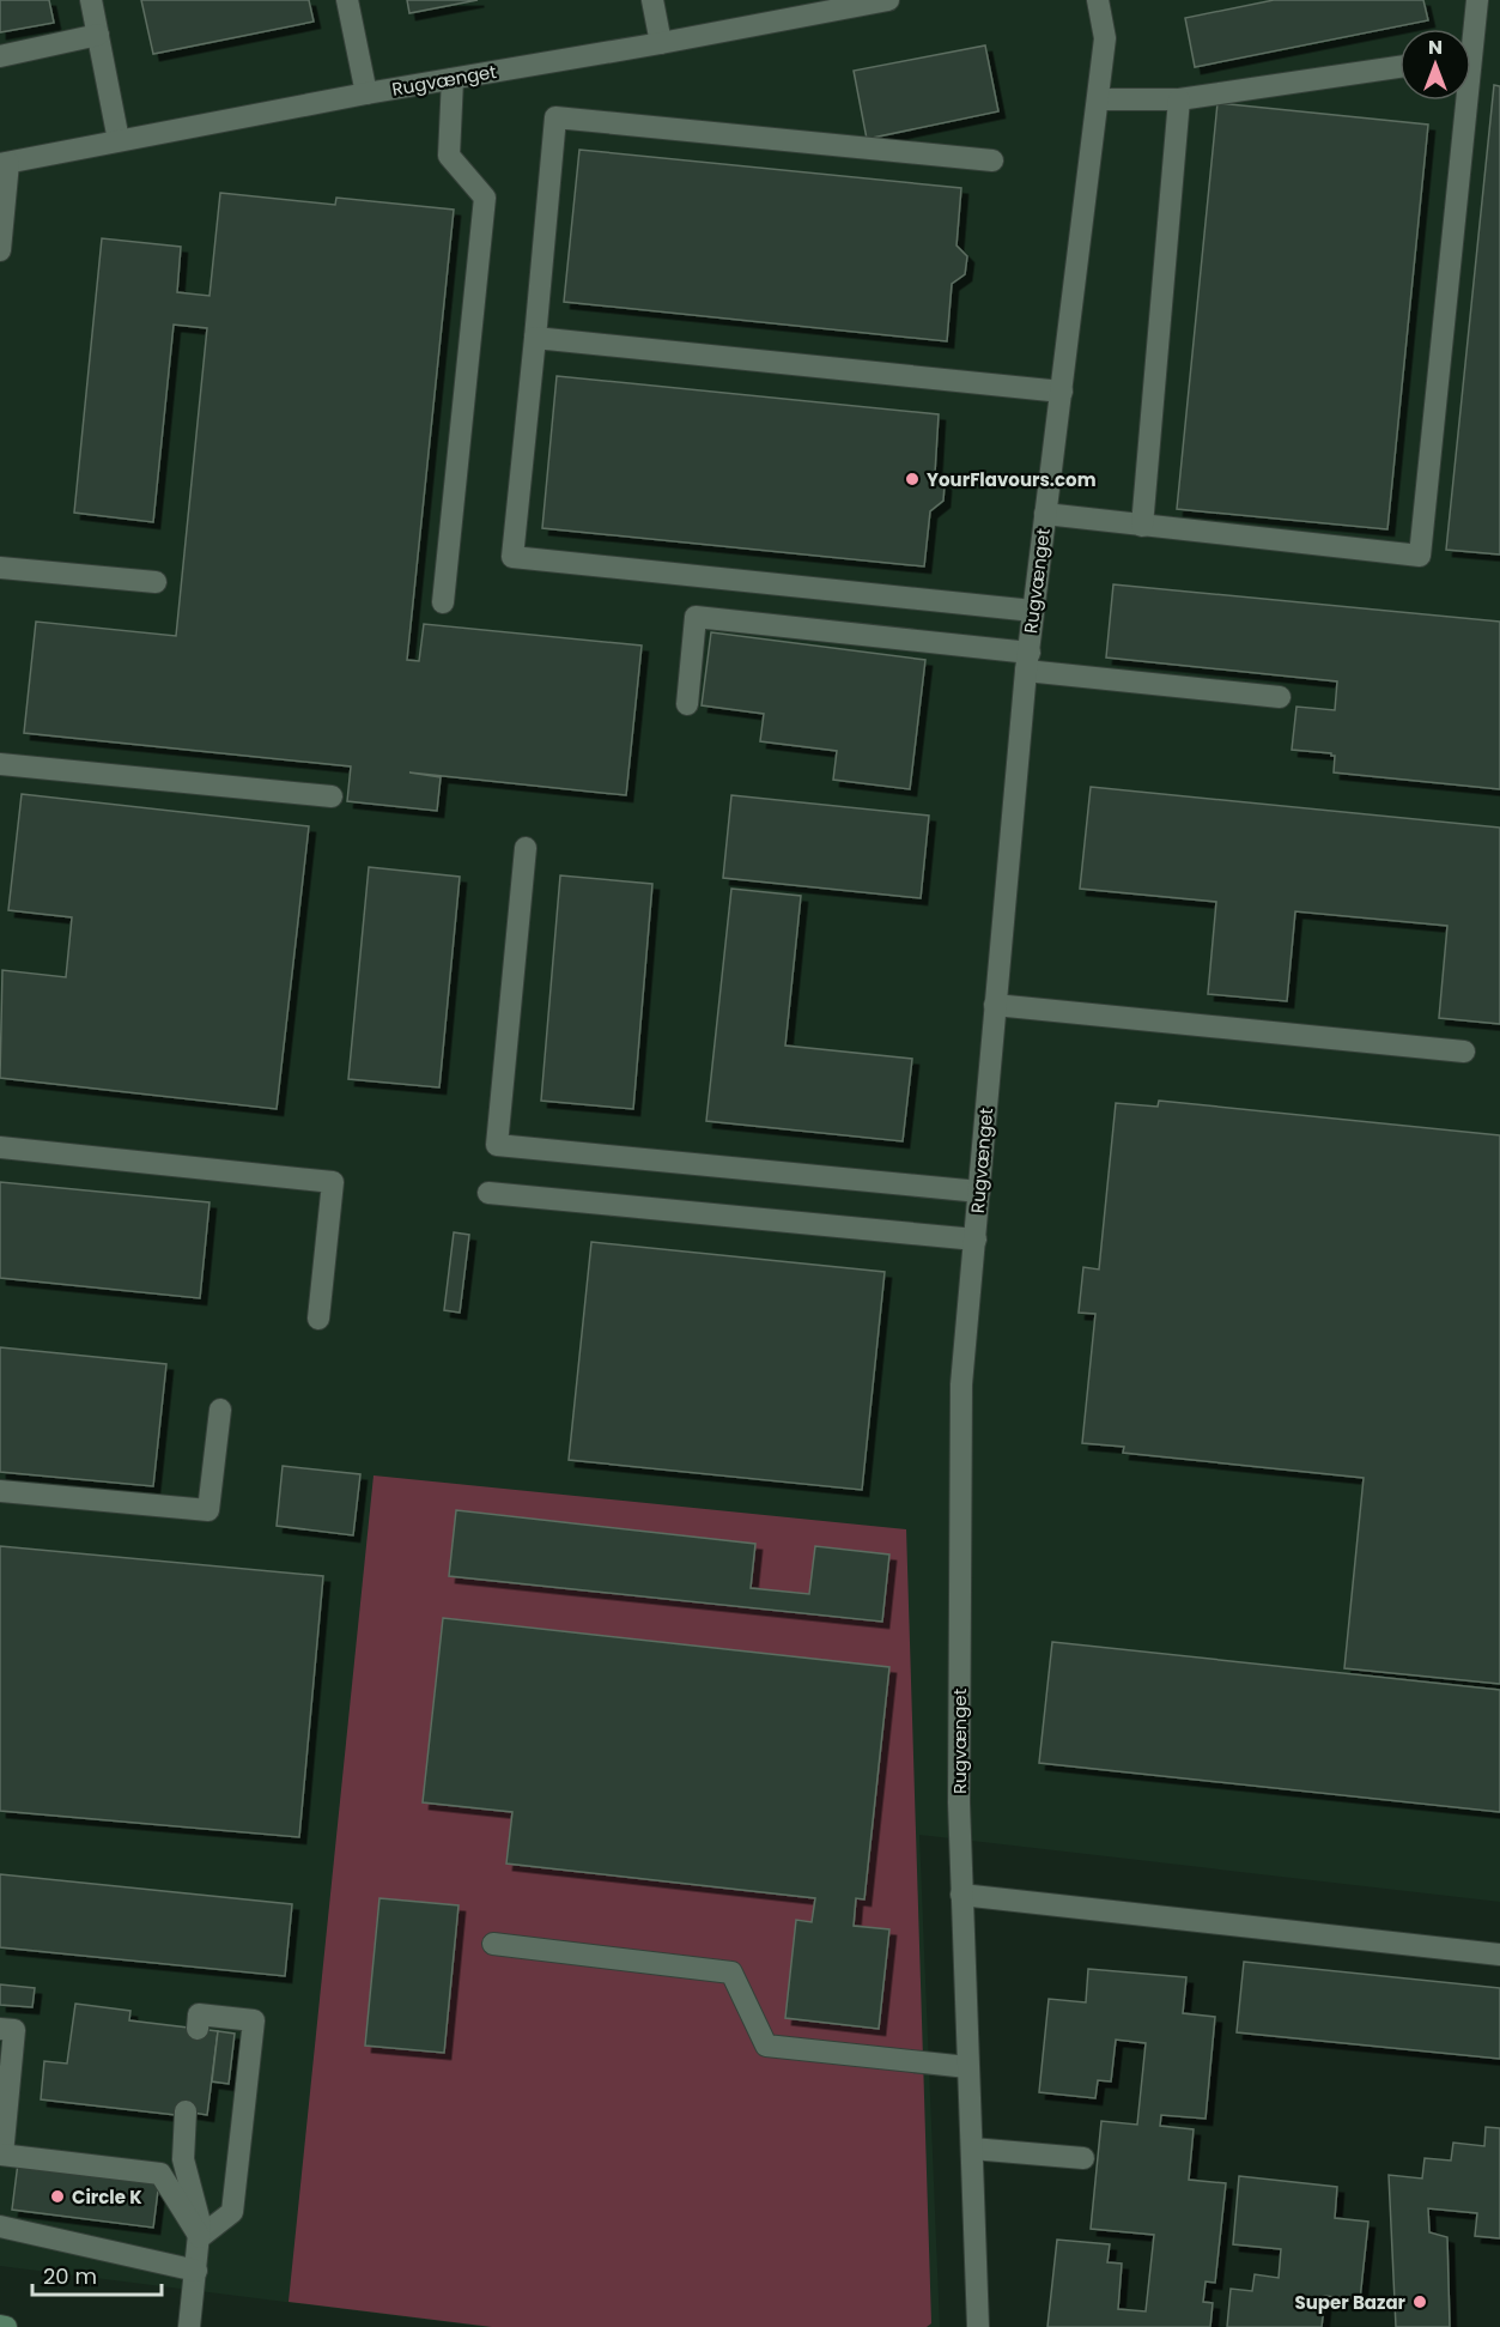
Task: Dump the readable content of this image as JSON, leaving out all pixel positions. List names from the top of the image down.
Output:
{
  "streets": {
    "street": ["Rugvænget"]
  },
  "places": ["YourFlavours.com", "Circle K", "Super Bazar"],
  "scale_bar": "20 m",
  "north": "top"
}
